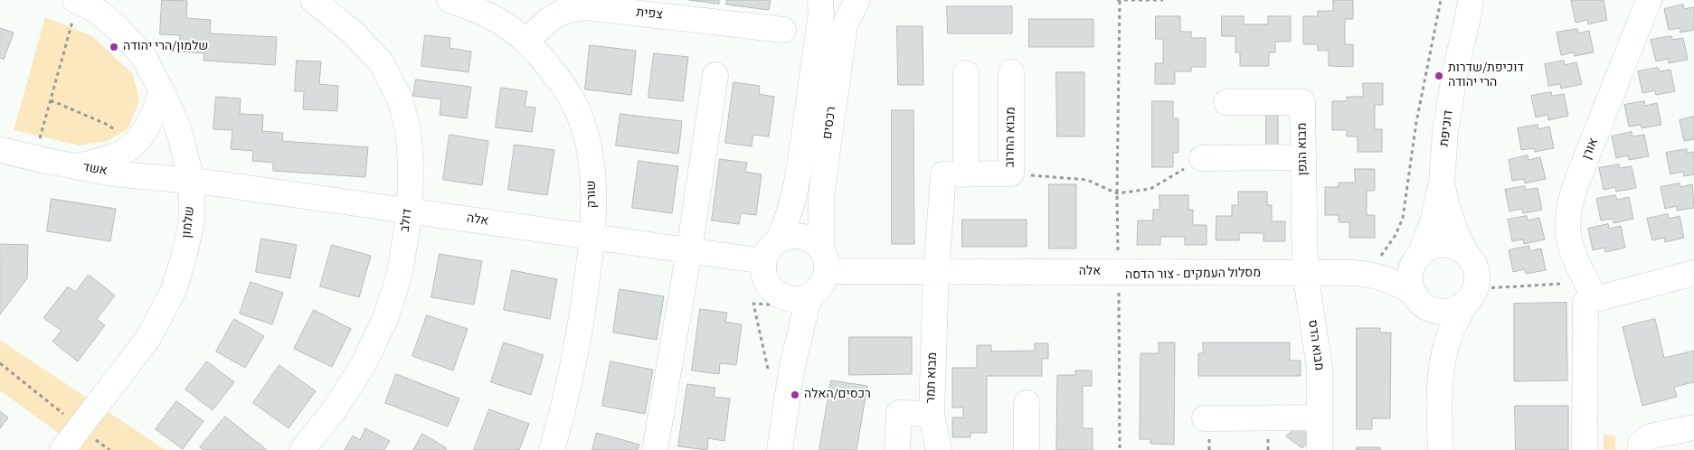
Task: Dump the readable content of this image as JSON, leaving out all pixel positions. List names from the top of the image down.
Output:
{
  "streets": {
    "street": [
      "צפית",
      "רכסים",
      "דוכיפת",
      "מבוא החרוב",
      "מבוא הגפן",
      "אורן",
      "אשד",
      "שורק",
      "דולב",
      "אלה",
      "שלמון",
      "מבוא הדס",
      "מבוא תמר"
    ]
  },
  "crossings": [
    ["צפית", "שורק"],
    ["רכסים", "אלה"],
    ["דוכיפת", "אלה"],
    ["מבוא החרוב", "אלה"],
    ["מבוא החרוב", "מבוא תמר"],
    ["מבוא הגפן", "אלה"],
    ["מבוא הגפן", "מבוא הדס"],
    ["אשד", "אלה"],
    ["אשד", "שלמון"],
    ["שורק", "אלה"],
    ["דולב", "אלה"],
    ["אלה", "שלמון"],
    ["אלה", "מבוא הדס"],
    ["אלה", "מבוא תמר"]
  ],
  "places": ["שלמון/הרי יהודה", "דוכיפת/שדרות הרי יהודה", "רכסים/האלה"]
}
